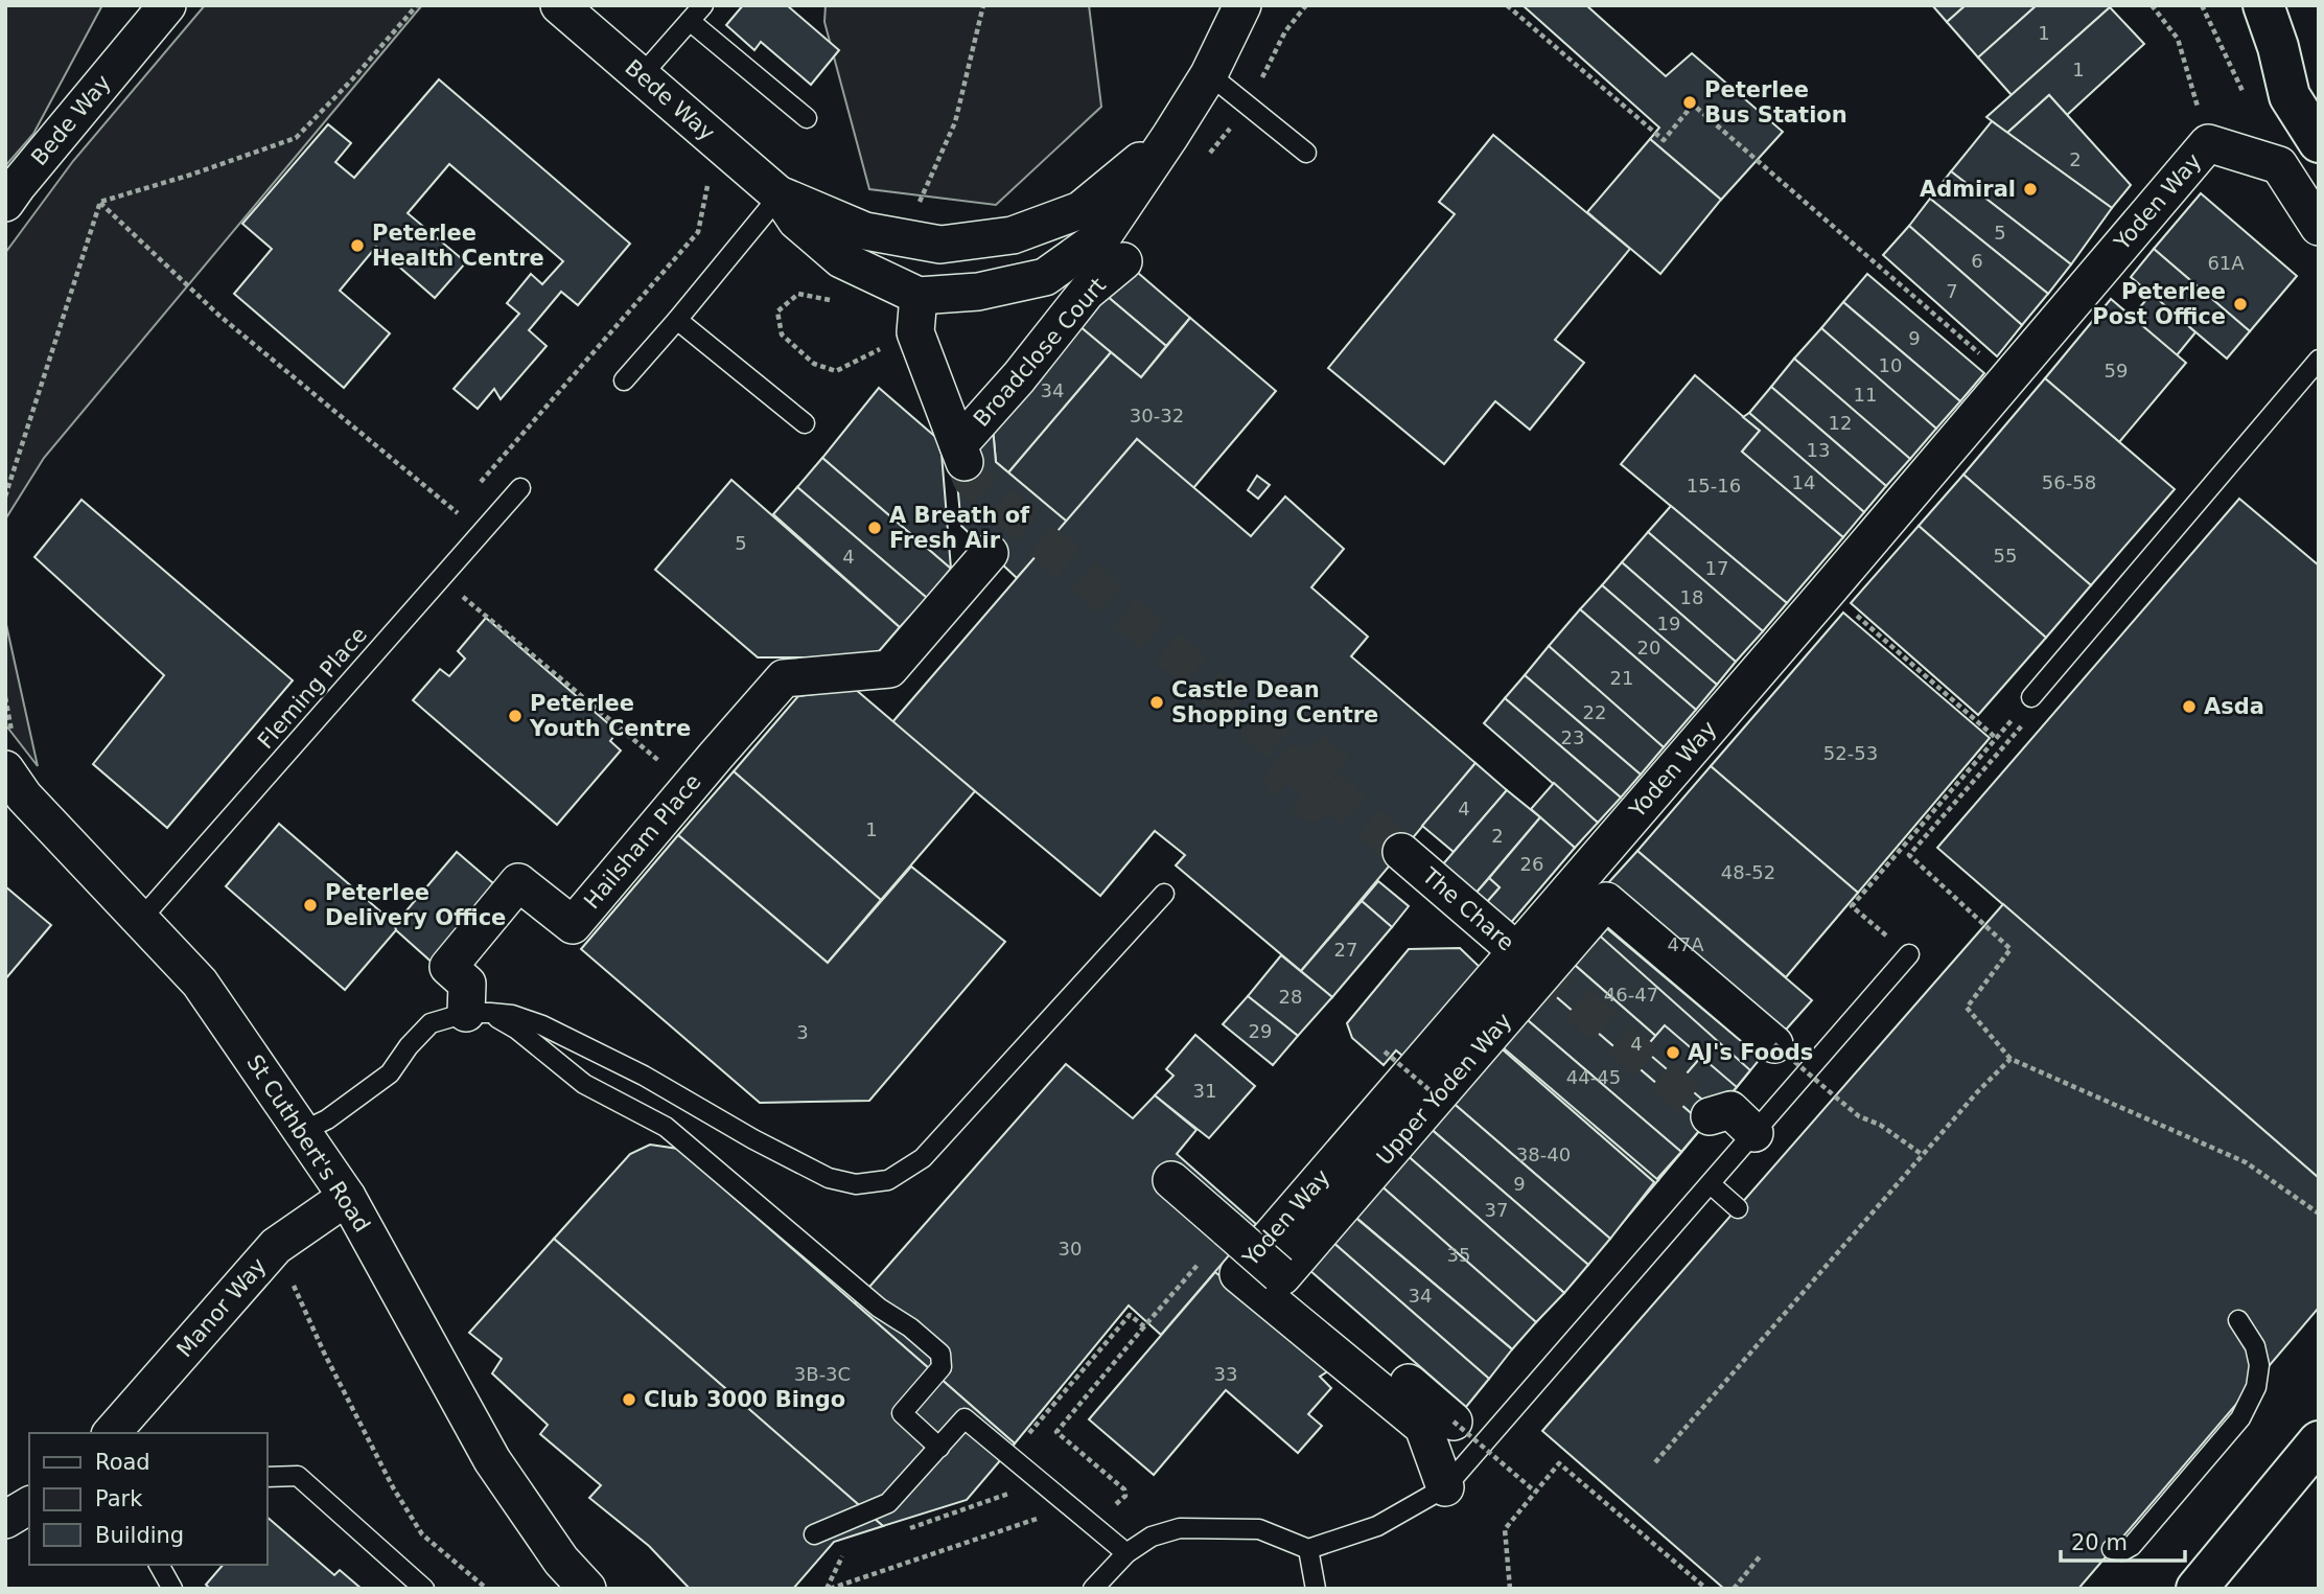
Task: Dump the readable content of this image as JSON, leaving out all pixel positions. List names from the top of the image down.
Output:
{
  "streets": {
    "street": [
      "Bede Way",
      "Yoden Way",
      "Broadclose Court",
      "Hailsham Place",
      "The Chare",
      "Upper Yoden Way",
      "St Cuthbert's Road",
      "Manor Way"
    ],
    "lane": ["Fleming Place"]
  },
  "crossings": [
    ["Yoden Way", "The Chare"],
    ["Fleming Place", "St Cuthbert's Road"],
    ["St Cuthbert's Road", "Manor Way"]
  ],
  "places": [
    "Peterlee Bus Station",
    "Admiral",
    "Peterlee Health Centre",
    "Peterlee Post Office",
    "A Breath of Fresh Air",
    "Castle Dean Shopping Centre",
    "Asda",
    "Peterlee Youth Centre",
    "Peterlee Delivery Office",
    "AJ's Foods",
    "Club 3000 Bingo"
  ],
  "house_numbers": [
    "1",
    "1",
    "2",
    "5",
    "6",
    "61A",
    "7",
    "9",
    "10",
    "59",
    "34",
    "11",
    "30-32",
    "12",
    "13",
    "14",
    "56-58",
    "15-16",
    "5",
    "55",
    "4",
    "17",
    "18",
    "19",
    "20",
    "21",
    "22",
    "23",
    "52-53",
    "4",
    "1",
    "2",
    "26",
    "48-52",
    "47A",
    "27",
    "46-47",
    "28",
    "29",
    "3",
    "4",
    "44-45",
    "31",
    "38-40",
    "9",
    "37",
    "30",
    "35",
    "34",
    "3B-3C",
    "33"
  ],
  "legend": ["Road", "Park", "Building"],
  "scale_bar": "20 m"
}
